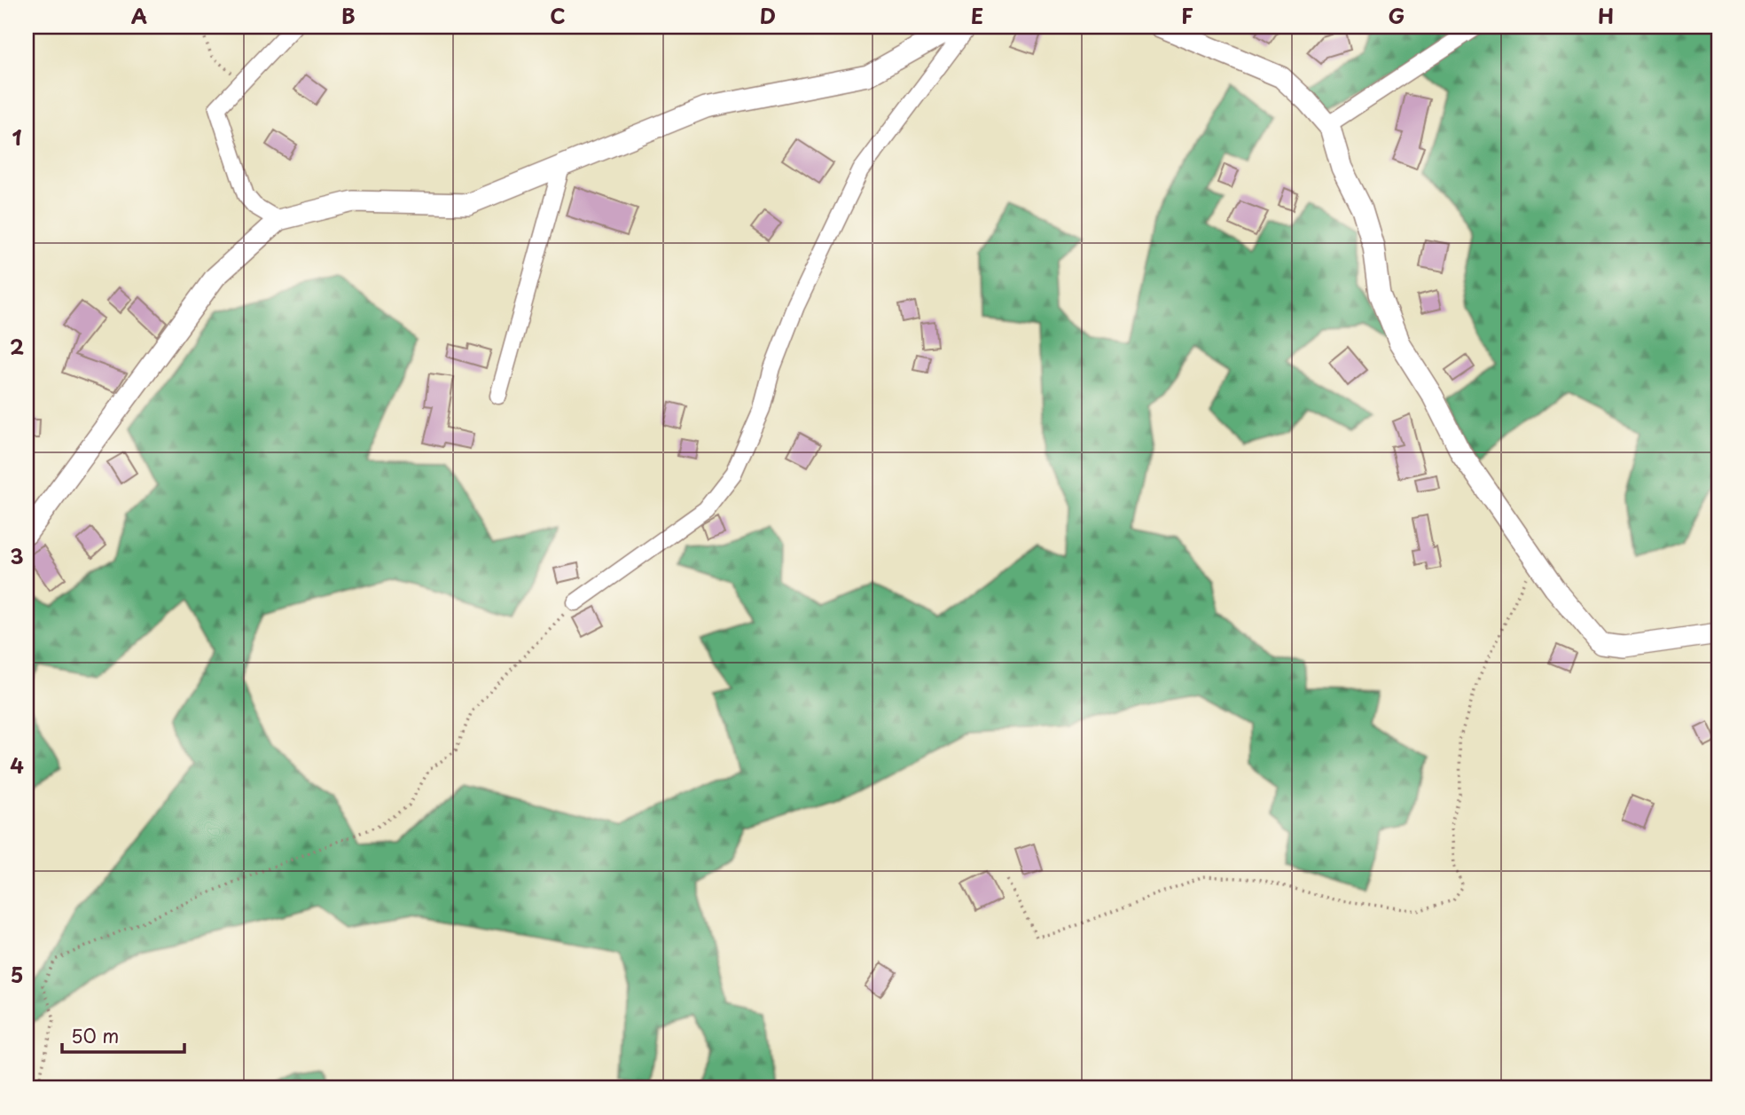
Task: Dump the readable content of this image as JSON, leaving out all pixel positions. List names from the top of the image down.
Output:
{
  "scale_bar": "50 m",
  "grid": {
    "columns": [
      "A",
      "B",
      "C",
      "D",
      "E",
      "F",
      "G",
      "H"
    ],
    "rows": [
      "1",
      "2",
      "3",
      "4",
      "5"
    ]
  }
}
